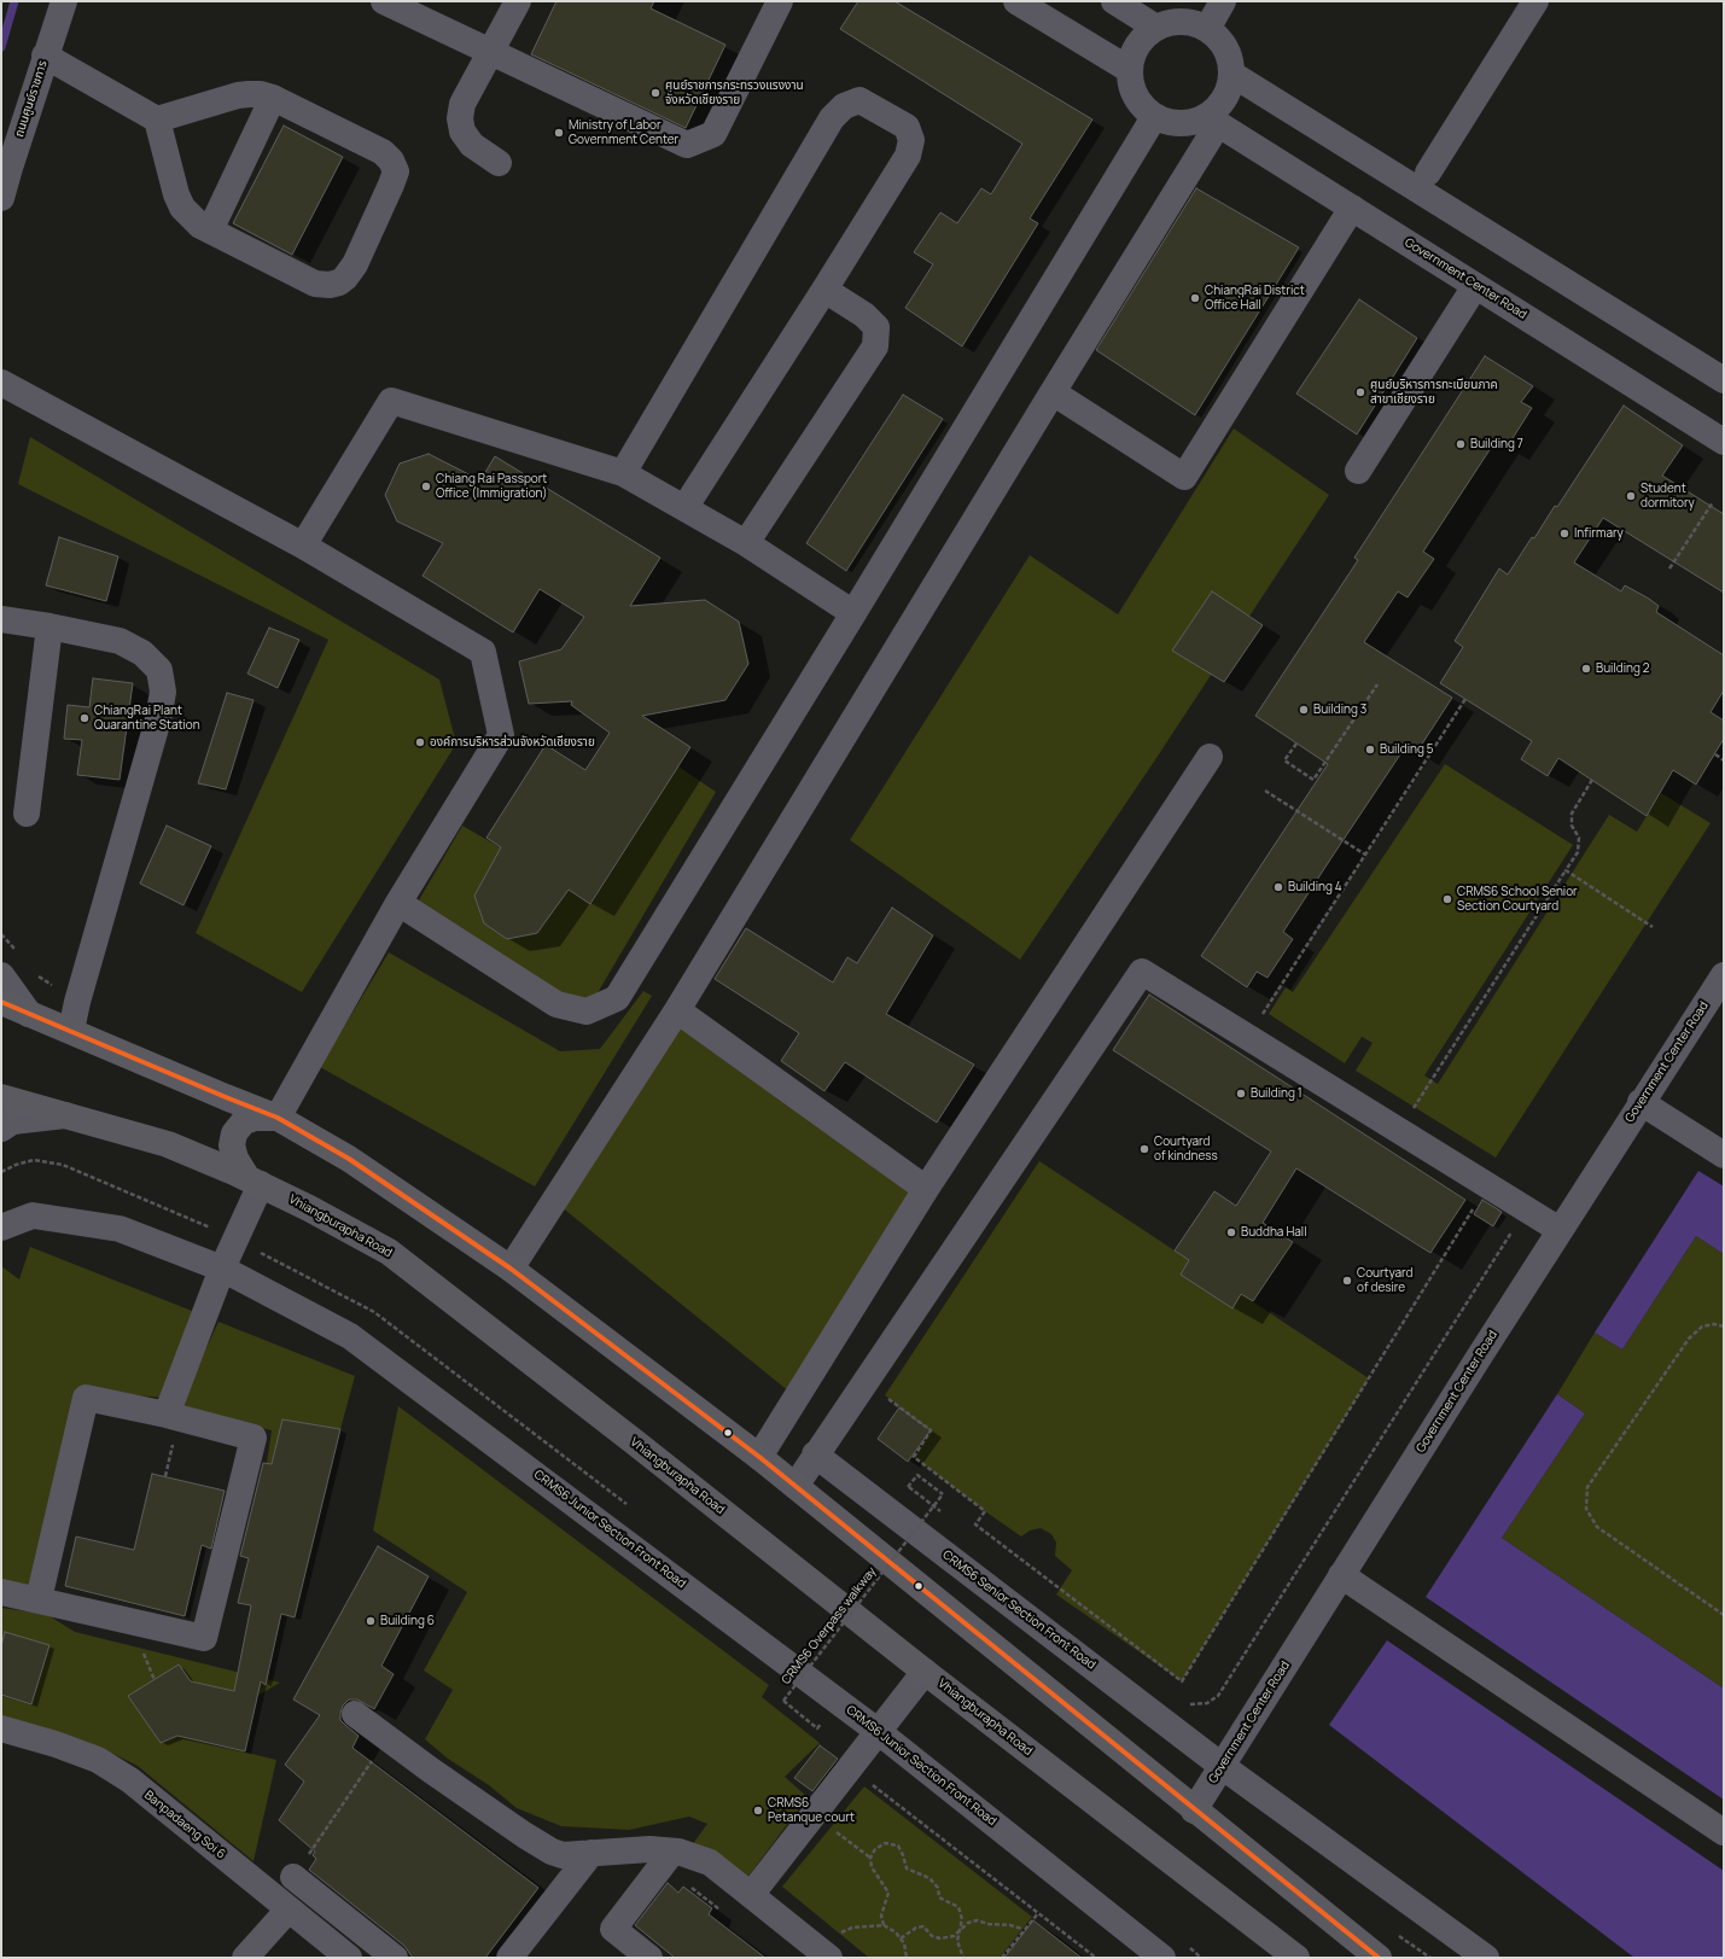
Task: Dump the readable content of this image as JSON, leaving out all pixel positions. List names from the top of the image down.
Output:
{
  "streets": {
    "main road": ["Vhiangburapha Road"],
    "street": [
      "ถนนศูนย์ราชการ",
      "Government Center Road",
      "CRMS6 Junior Section Front Road",
      "CRMS6 Senior Section Front Road",
      "Banpadaeng Soi 6"
    ],
    "path": ["CRMS6 Overpass walkway"]
  },
  "crossings": [
    ["Government Center Road", "CRMS6 Senior Section Front Road"]
  ],
  "places": [
    "ศูนย์ราชการกระทรวงแรงงาน จังหวัดเชียงราย",
    "Ministry of Labor Government Center",
    "ChiangRai District Office Hall",
    "ศูนย์บริหารการทะเบียนภาค สาขาเชียงราย",
    "Building 7",
    "Chiang Rai Passport Office (Immigration)",
    "Student dormitory",
    "Infirmary",
    "Building 2",
    "Building 3",
    "ChiangRai Plant Quarantine Station",
    "องค์การบริหารส่วนจังหวัดเชียงราย",
    "Building 5",
    "Building 4",
    "CRMS6 School Senior Section Courtyard",
    "Building 1",
    "Courtyard of kindness",
    "Buddha Hall",
    "Courtyard of desire",
    "Building 6",
    "CRMS6 Petanque court"
  ]
}
